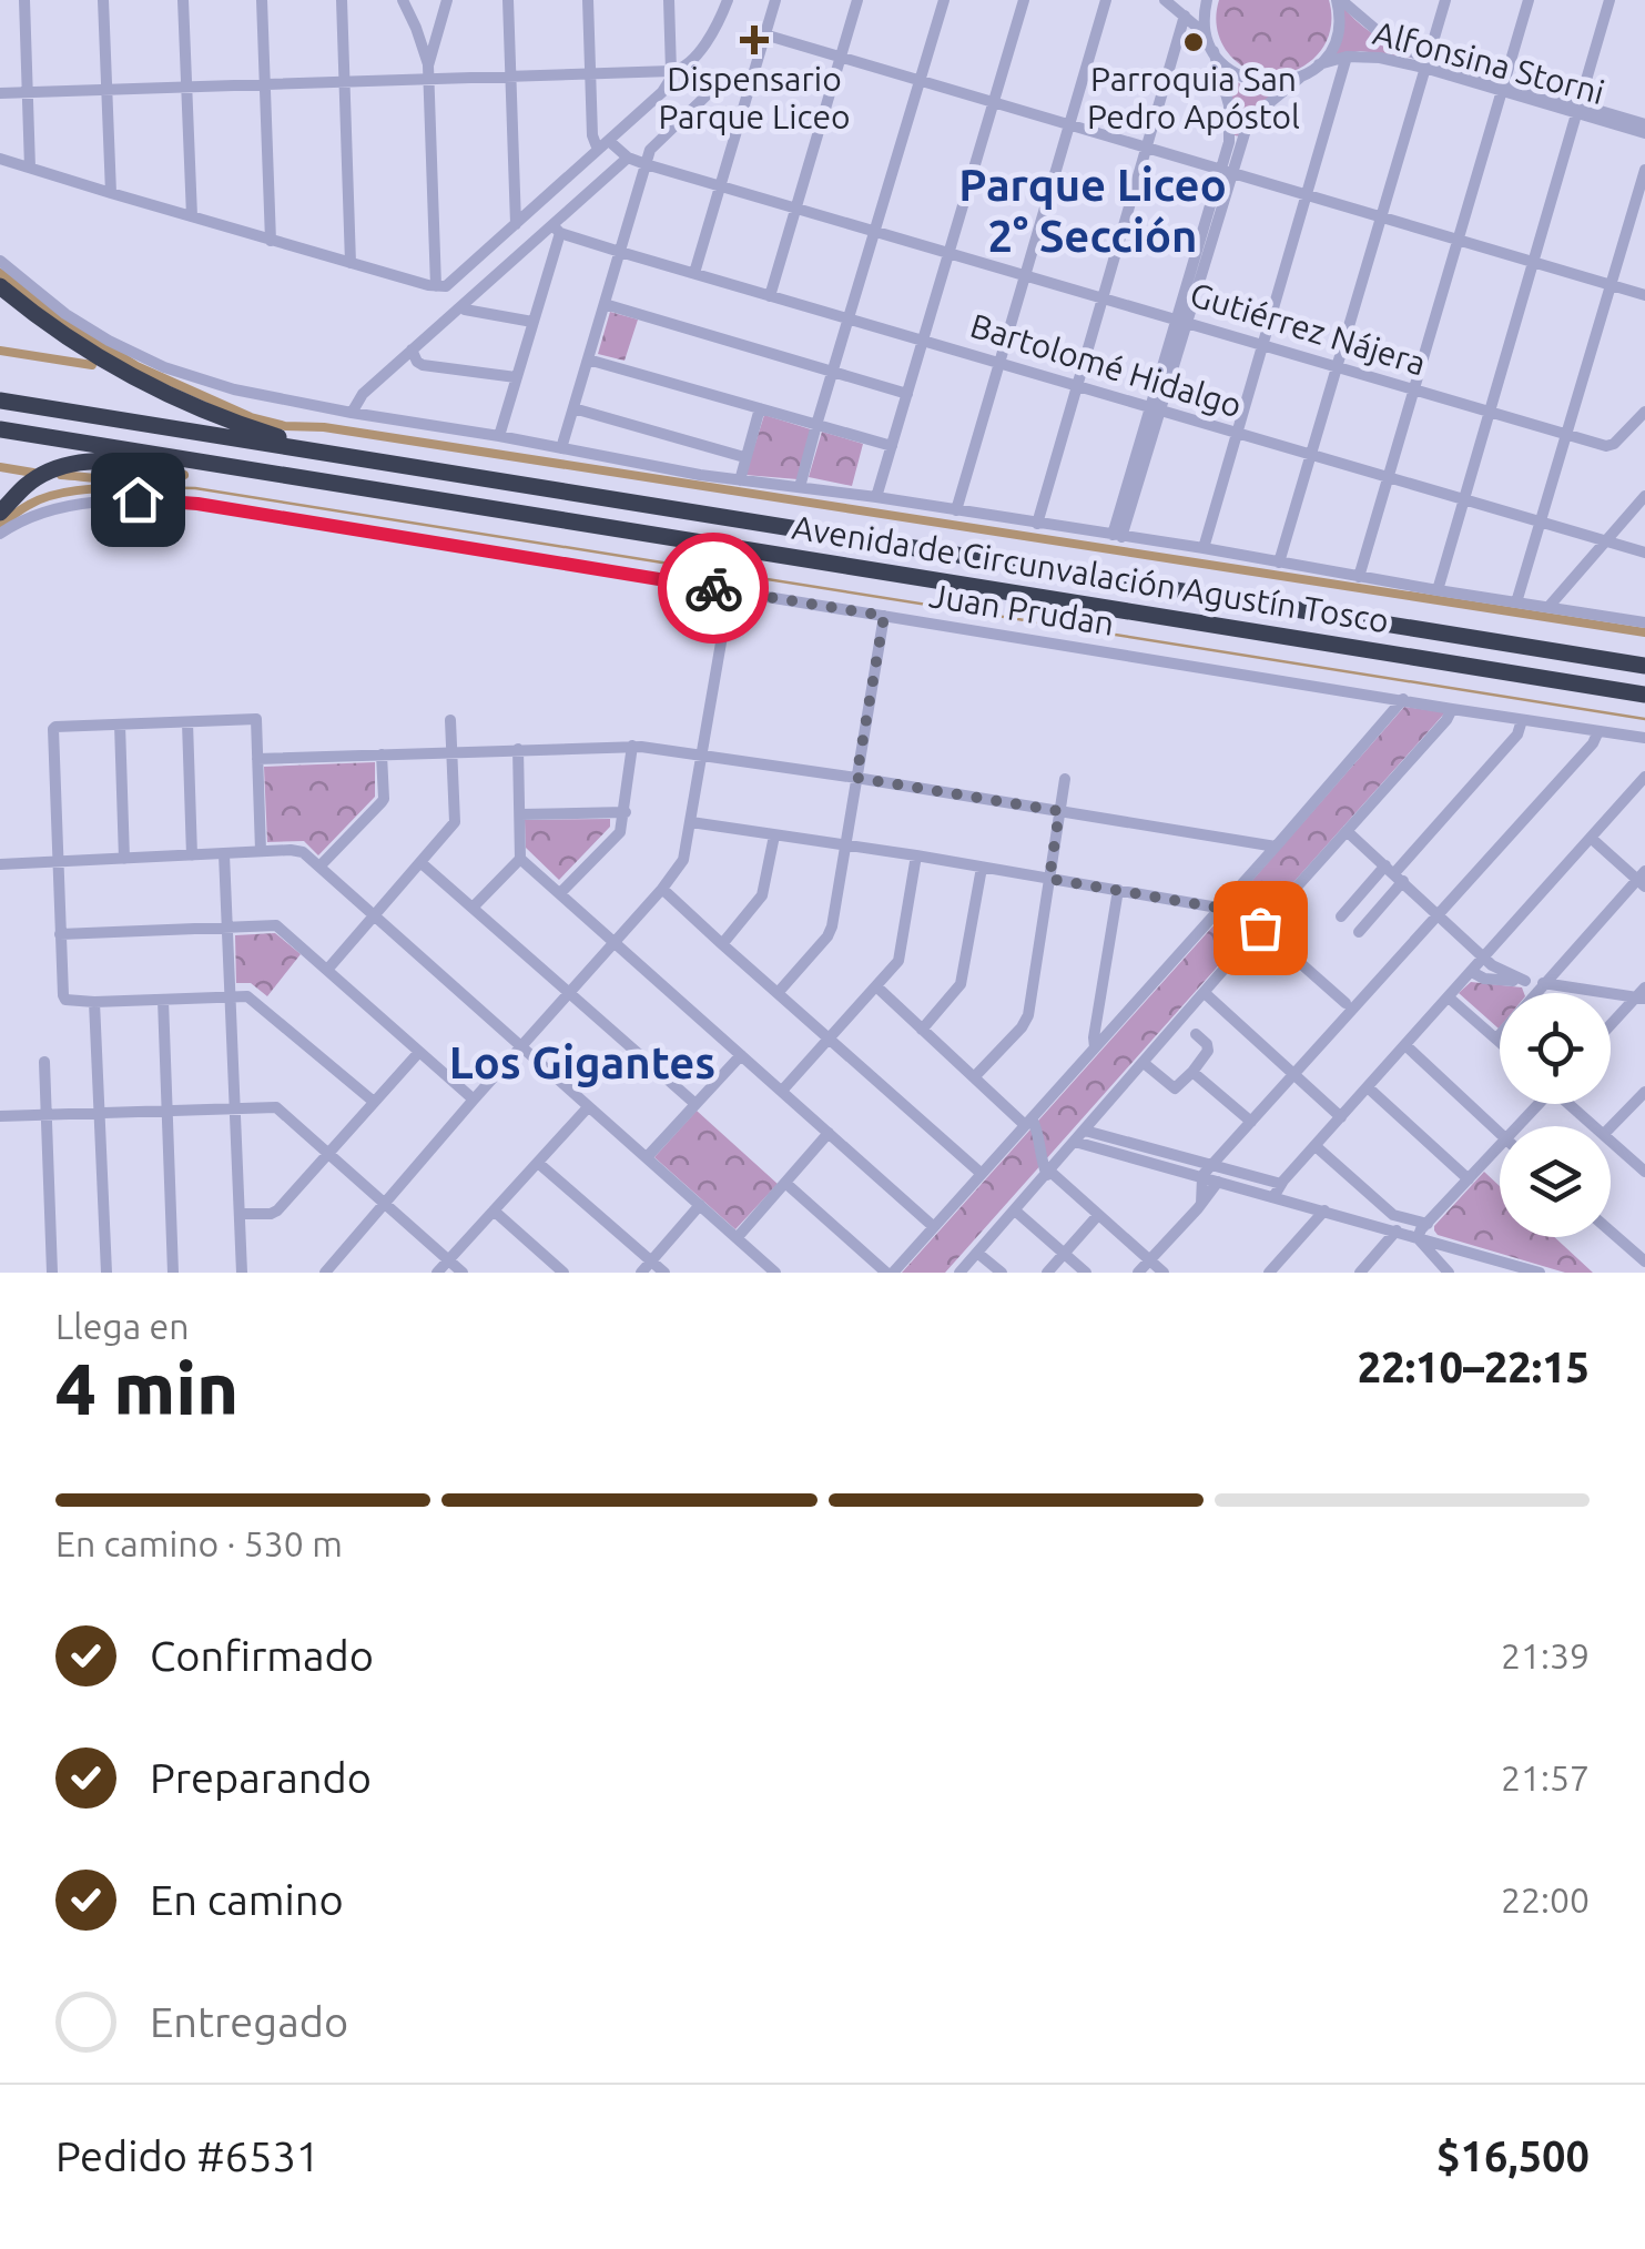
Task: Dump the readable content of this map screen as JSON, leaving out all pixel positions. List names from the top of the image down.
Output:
{
  "streets": {
    "highway": ["Avenida de Circunvalación Agustín Tosco"],
    "street": [
      "Alfonsina Storni",
      "Gutiérrez Nájera",
      "Bartolomé Hidalgo",
      "Juan Prudan"
    ]
  },
  "districts": ["Parque Liceo 2° Sección", "Los Gigantes"],
  "places": {
    "health": ["Dispensario Parque Liceo"],
    "other": ["Parroquia San Pedro Apóstol"]
  },
  "page": {
    "heading": ["4 min", "Llega en", "22:10–22:15"],
    "panel": ["Pedido #6531", "$16,500"],
    "bar": "En camino · 530 m",
    "list": [
      ["Confirmado", "21:39"],
      ["Preparando", "21:57"],
      ["En camino", "22:00"],
      "Entregado"
    ]
  }
}
